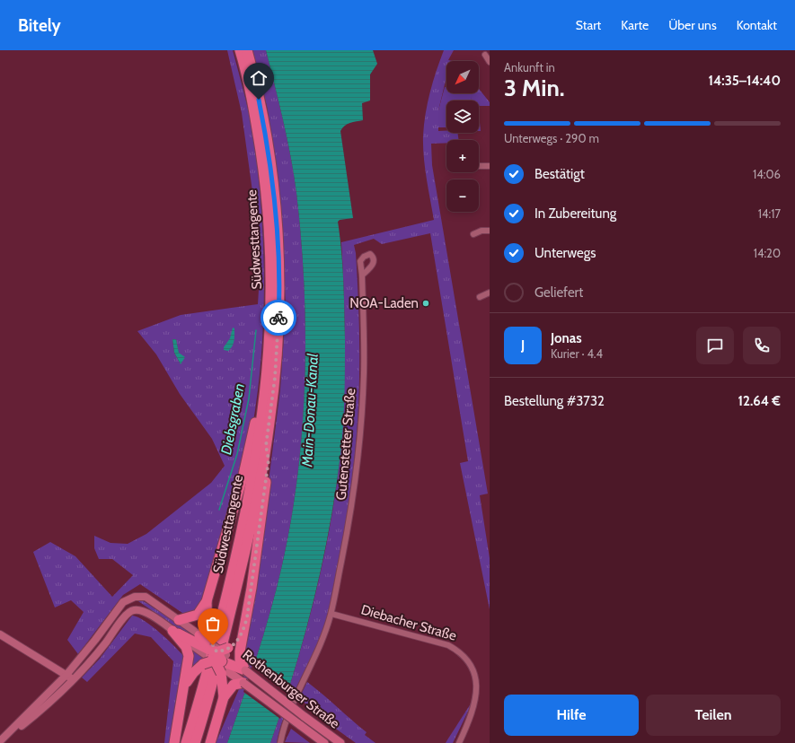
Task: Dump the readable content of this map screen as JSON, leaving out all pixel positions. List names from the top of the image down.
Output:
{
  "streets": {
    "highway": ["Südwesttangente"],
    "main road": ["Rothenburger Straße"],
    "street": ["Gutenstetter Straße", "Diebacher Straße"]
  },
  "crossings": [
    ["Gutenstetter Straße", "Diebacher Straße"]
  ],
  "water": ["Main-Donau-Kanal", "Diebsgraben"],
  "places": ["NOA-Laden"],
  "north": "bottom left",
  "page": {
    "header": "Bitely",
    "nav": [
      "Start",
      "Karte",
      "Über uns",
      "Kontakt"
    ],
    "heading": ["3 Min.", "Ankunft in", "14:35–14:40"],
    "panel": [
      "Jonas",
      "Kurier · 4.4",
      "Bestellung #3732",
      "12.64 €"
    ],
    "map_buttons": ["+", "−"],
    "bar": "Unterwegs · 290 m",
    "list": [
      ["Bestätigt", "14:06"],
      ["In Zubereitung", "14:17"],
      ["Unterwegs", "14:20"],
      "Geliefert"
    ],
    "round": "J",
    "buttons": ["Hilfe", "Teilen"]
  }
}
